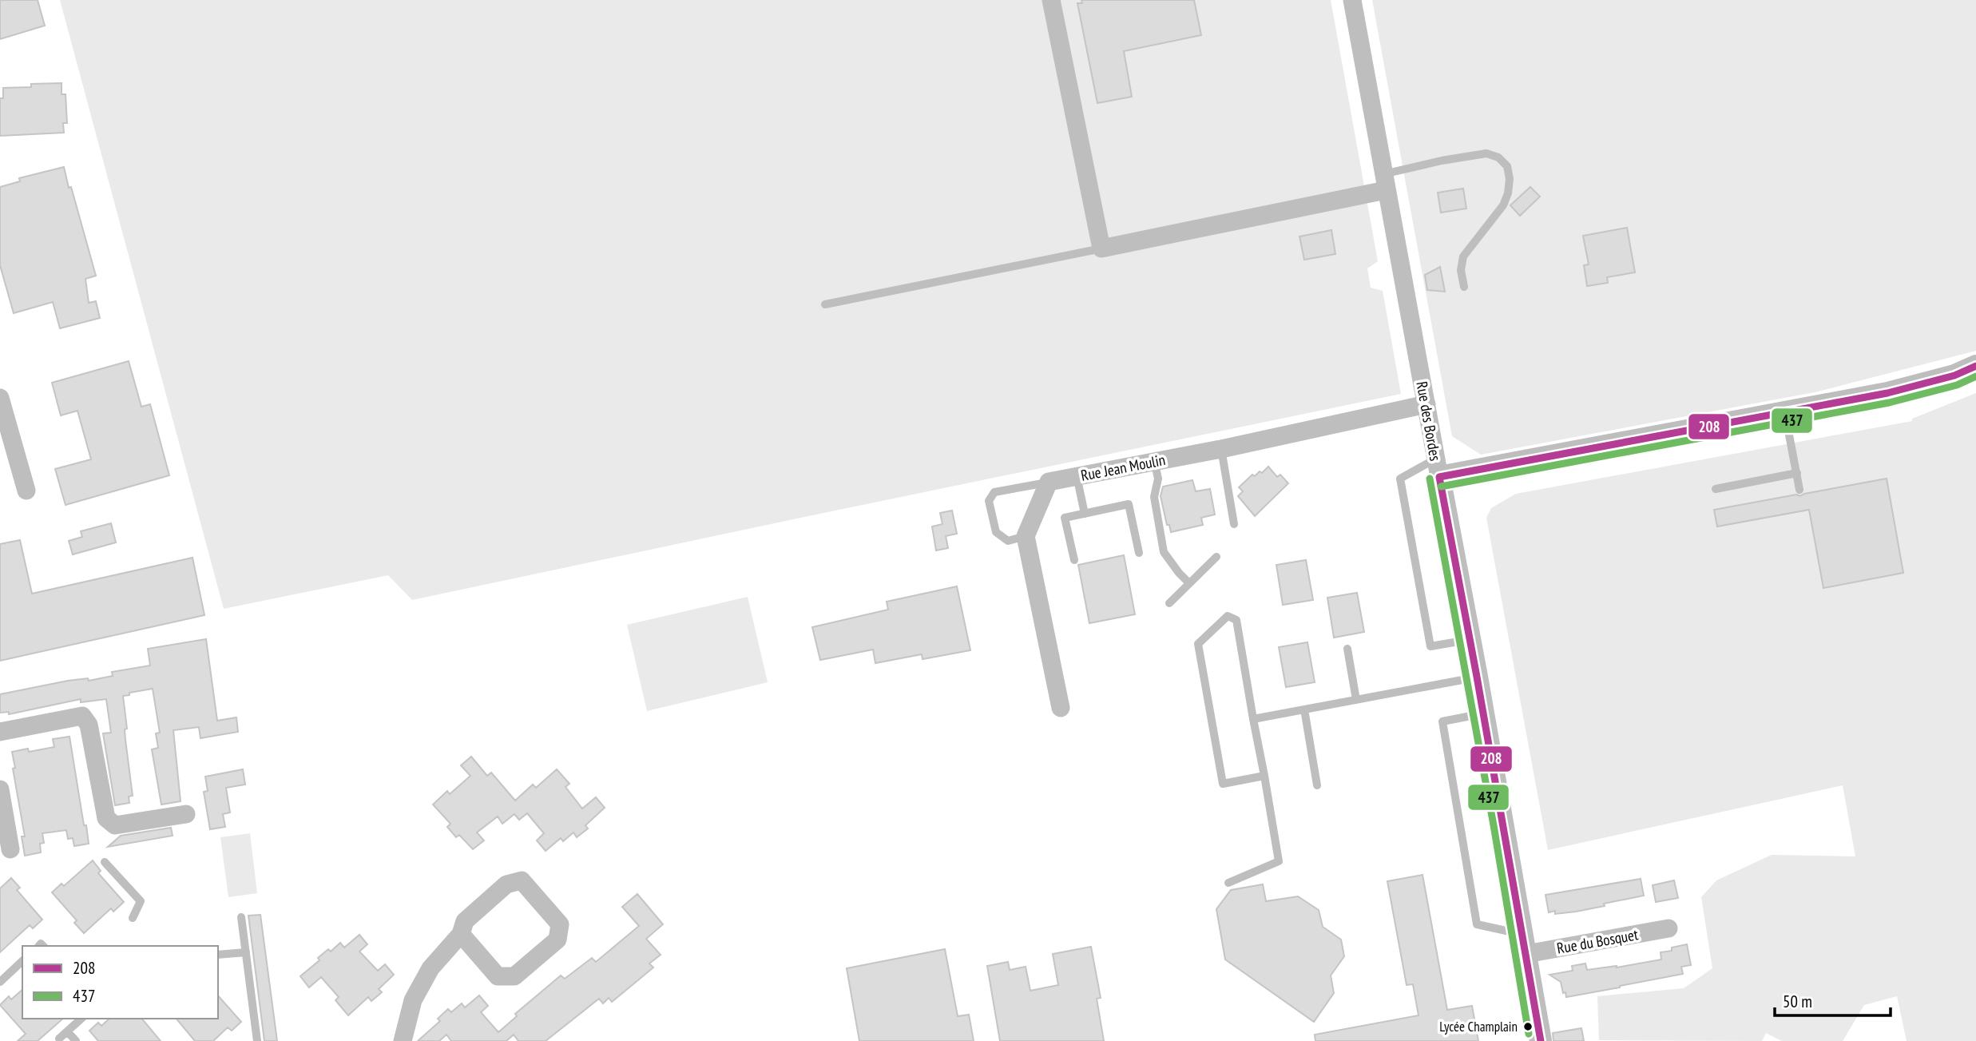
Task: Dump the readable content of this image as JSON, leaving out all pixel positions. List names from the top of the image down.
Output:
{
  "streets": {
    "street": ["Rue des Bordes", "Rue Jean Moulin", "Rue du Bosquet"]
  },
  "crossings": [
    ["Rue des Bordes", "Rue Jean Moulin"],
    ["Rue des Bordes", "Rue du Bosquet"]
  ],
  "places": ["Lycée Champlain"],
  "lines": ["transit line 208", "transit line 437"],
  "legend": ["208", "437"],
  "scale_bar": "50 m"
}
